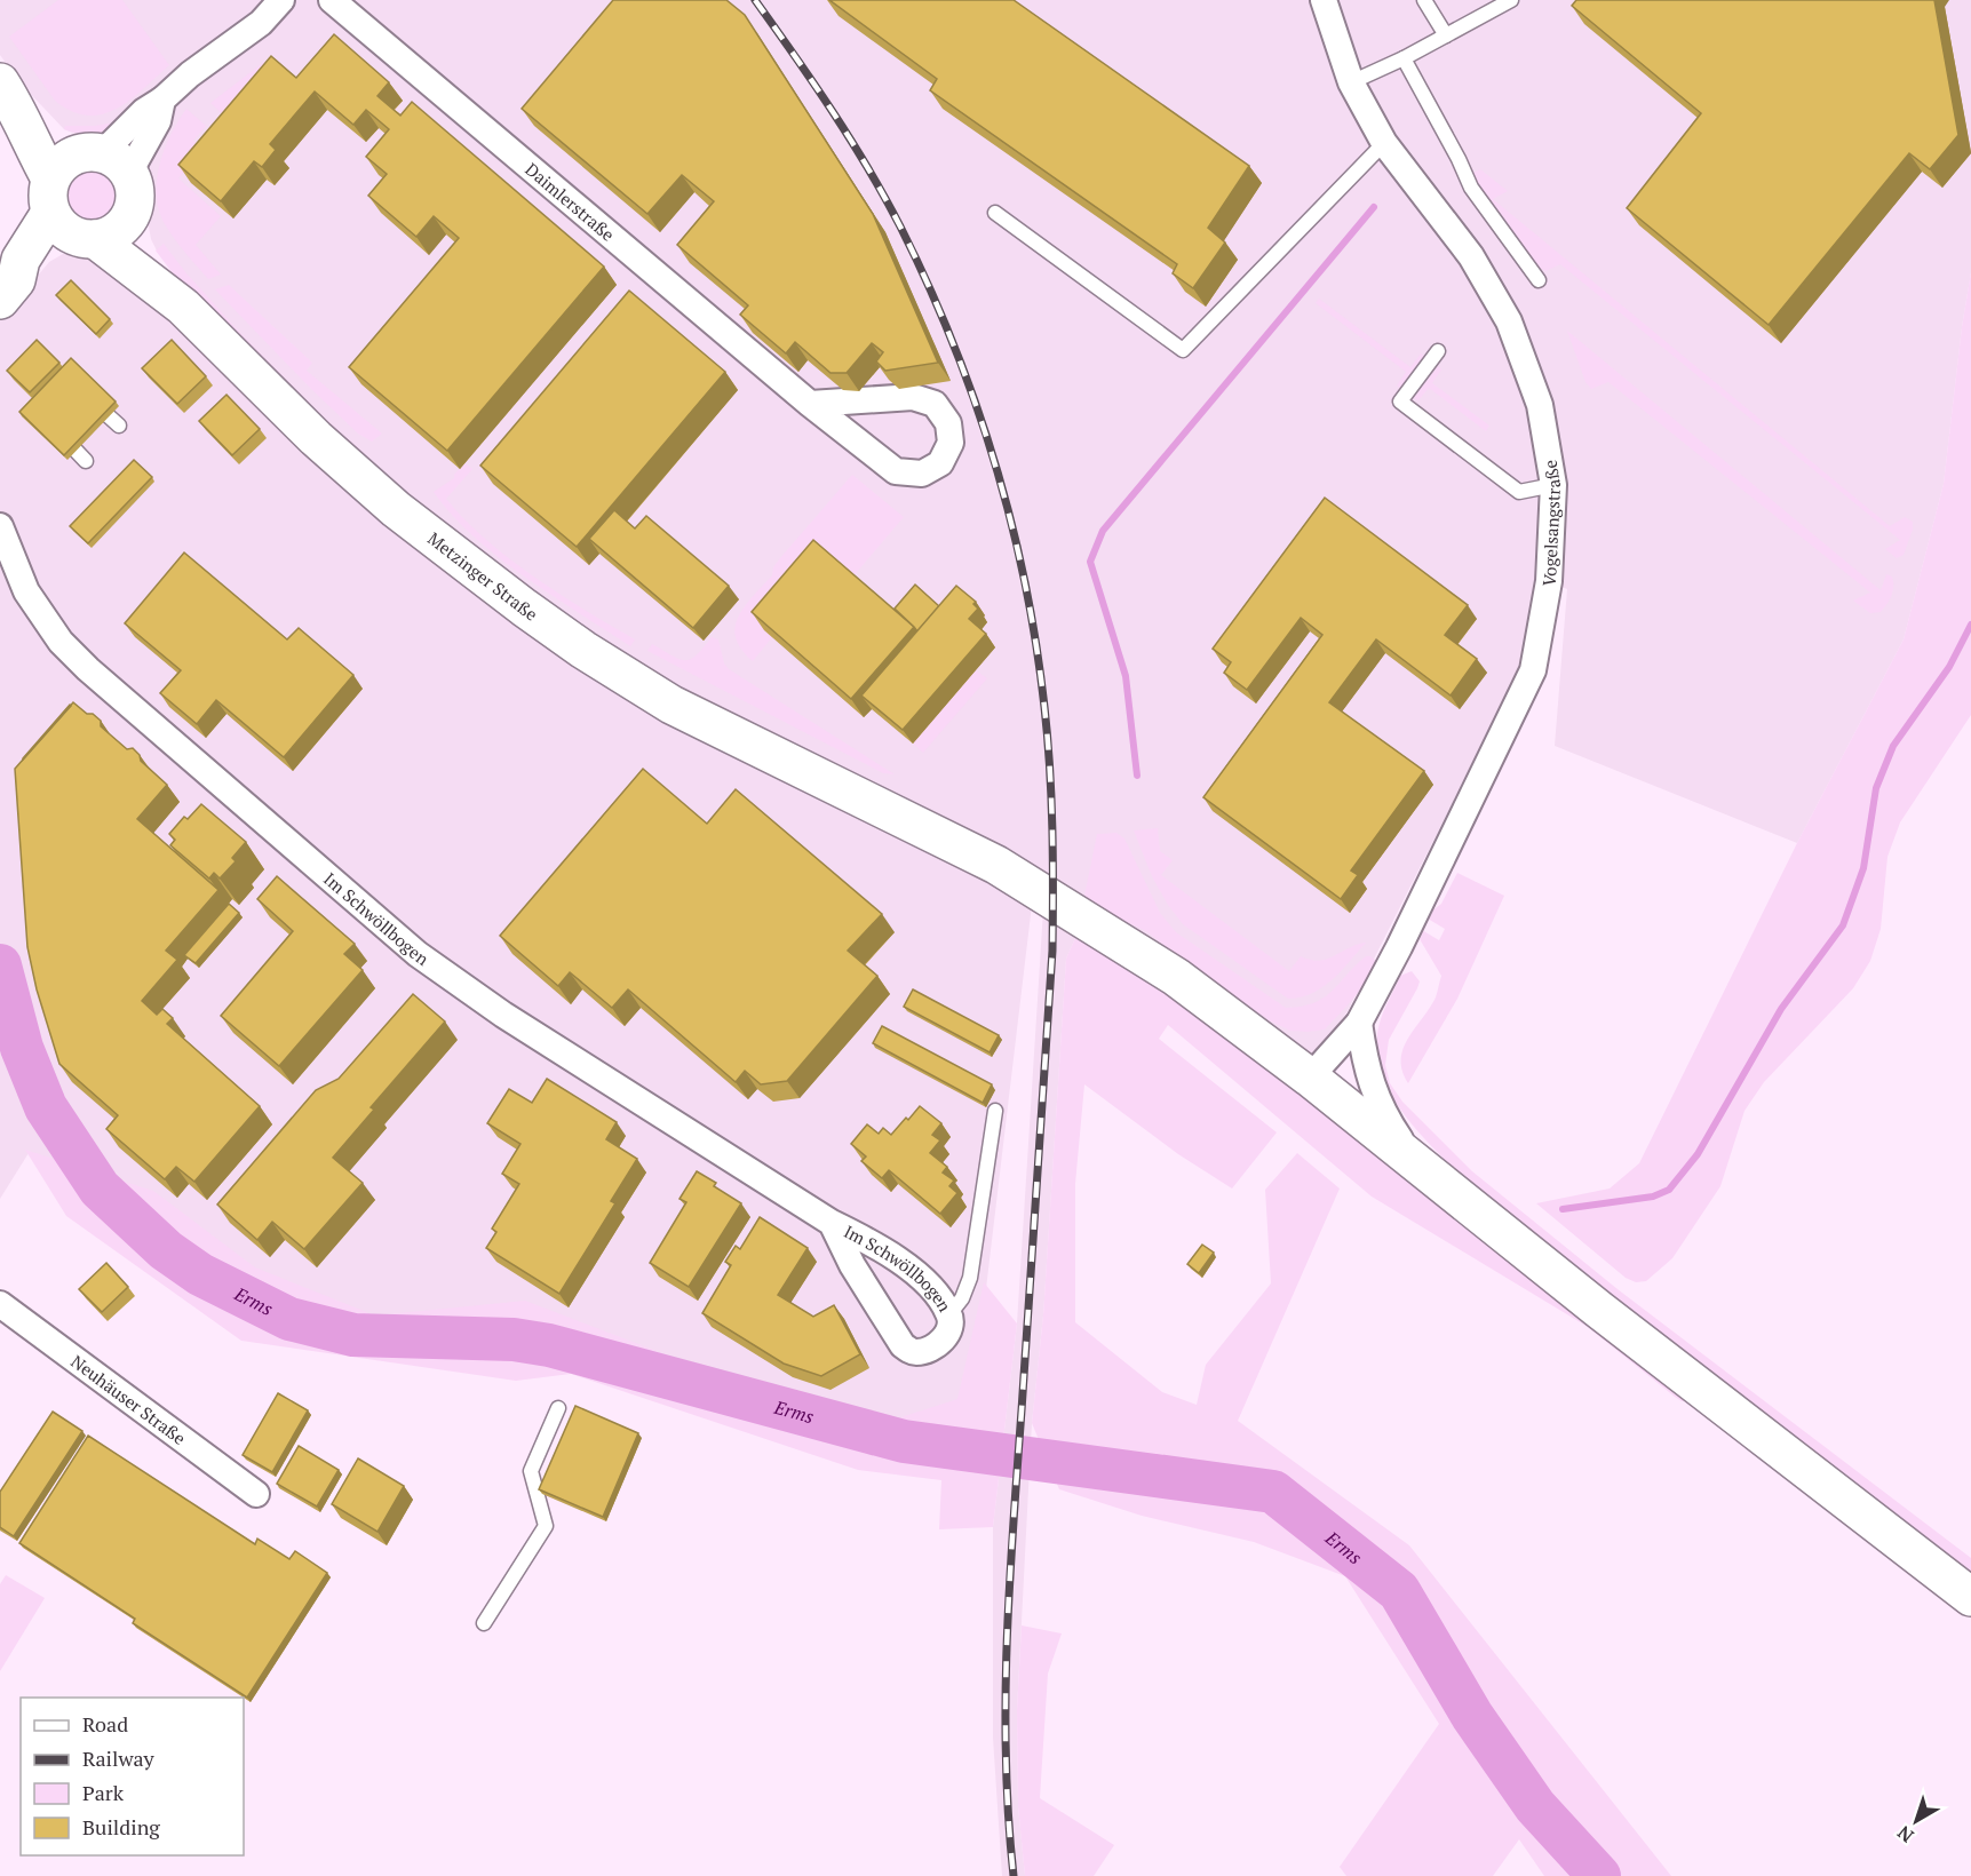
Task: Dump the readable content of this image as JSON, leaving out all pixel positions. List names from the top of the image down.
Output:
{
  "streets": {
    "street": [
      "Daimlerstraße",
      "Vogelsangstraße",
      "Metzinger Straße",
      "Im Schwöllbogen",
      "Neuhäuser Straße"
    ]
  },
  "crossings": [
    ["Vogelsangstraße", "Metzinger Straße"]
  ],
  "water": ["Erms"],
  "legend": [
    "Road",
    "Railway",
    "Park",
    "Building"
  ],
  "north": "bottom left"
}
